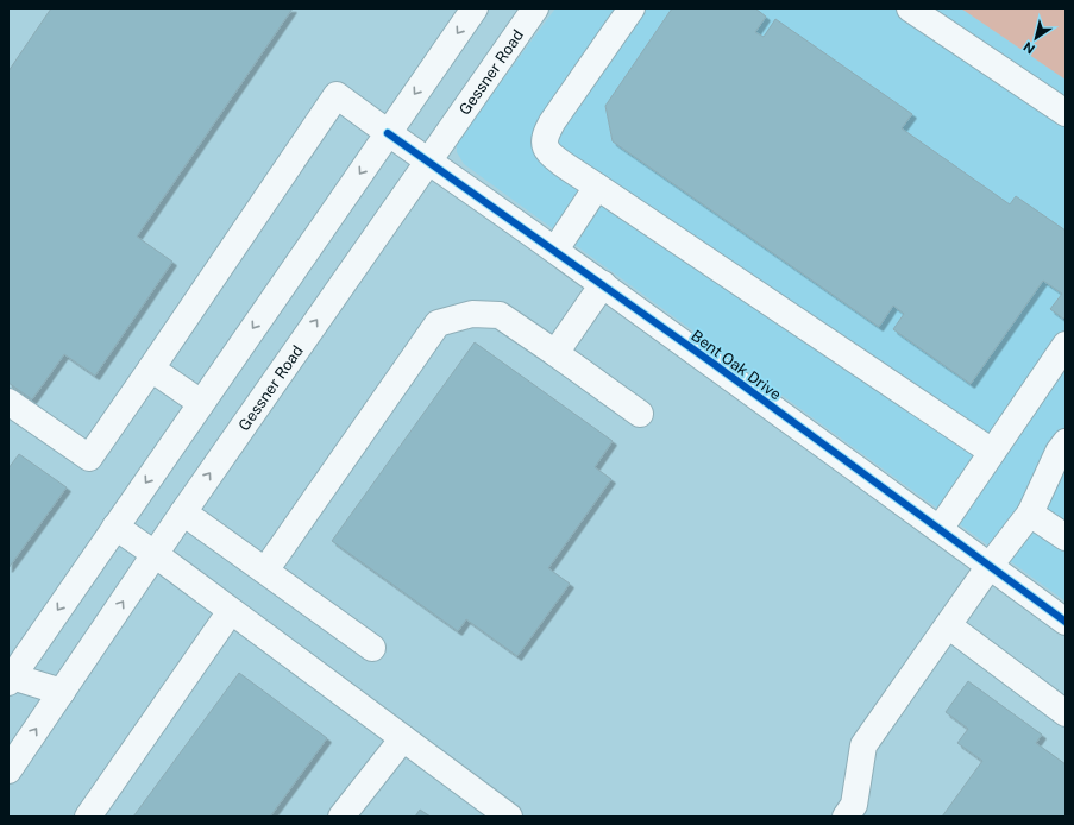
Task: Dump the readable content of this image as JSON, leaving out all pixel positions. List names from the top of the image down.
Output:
{
  "streets": {
    "main road": ["Gessner Road", "Bent Oak Drive"]
  },
  "crossings": [
    ["Gessner Road", "Bent Oak Drive"]
  ],
  "north": "bottom left"
}
